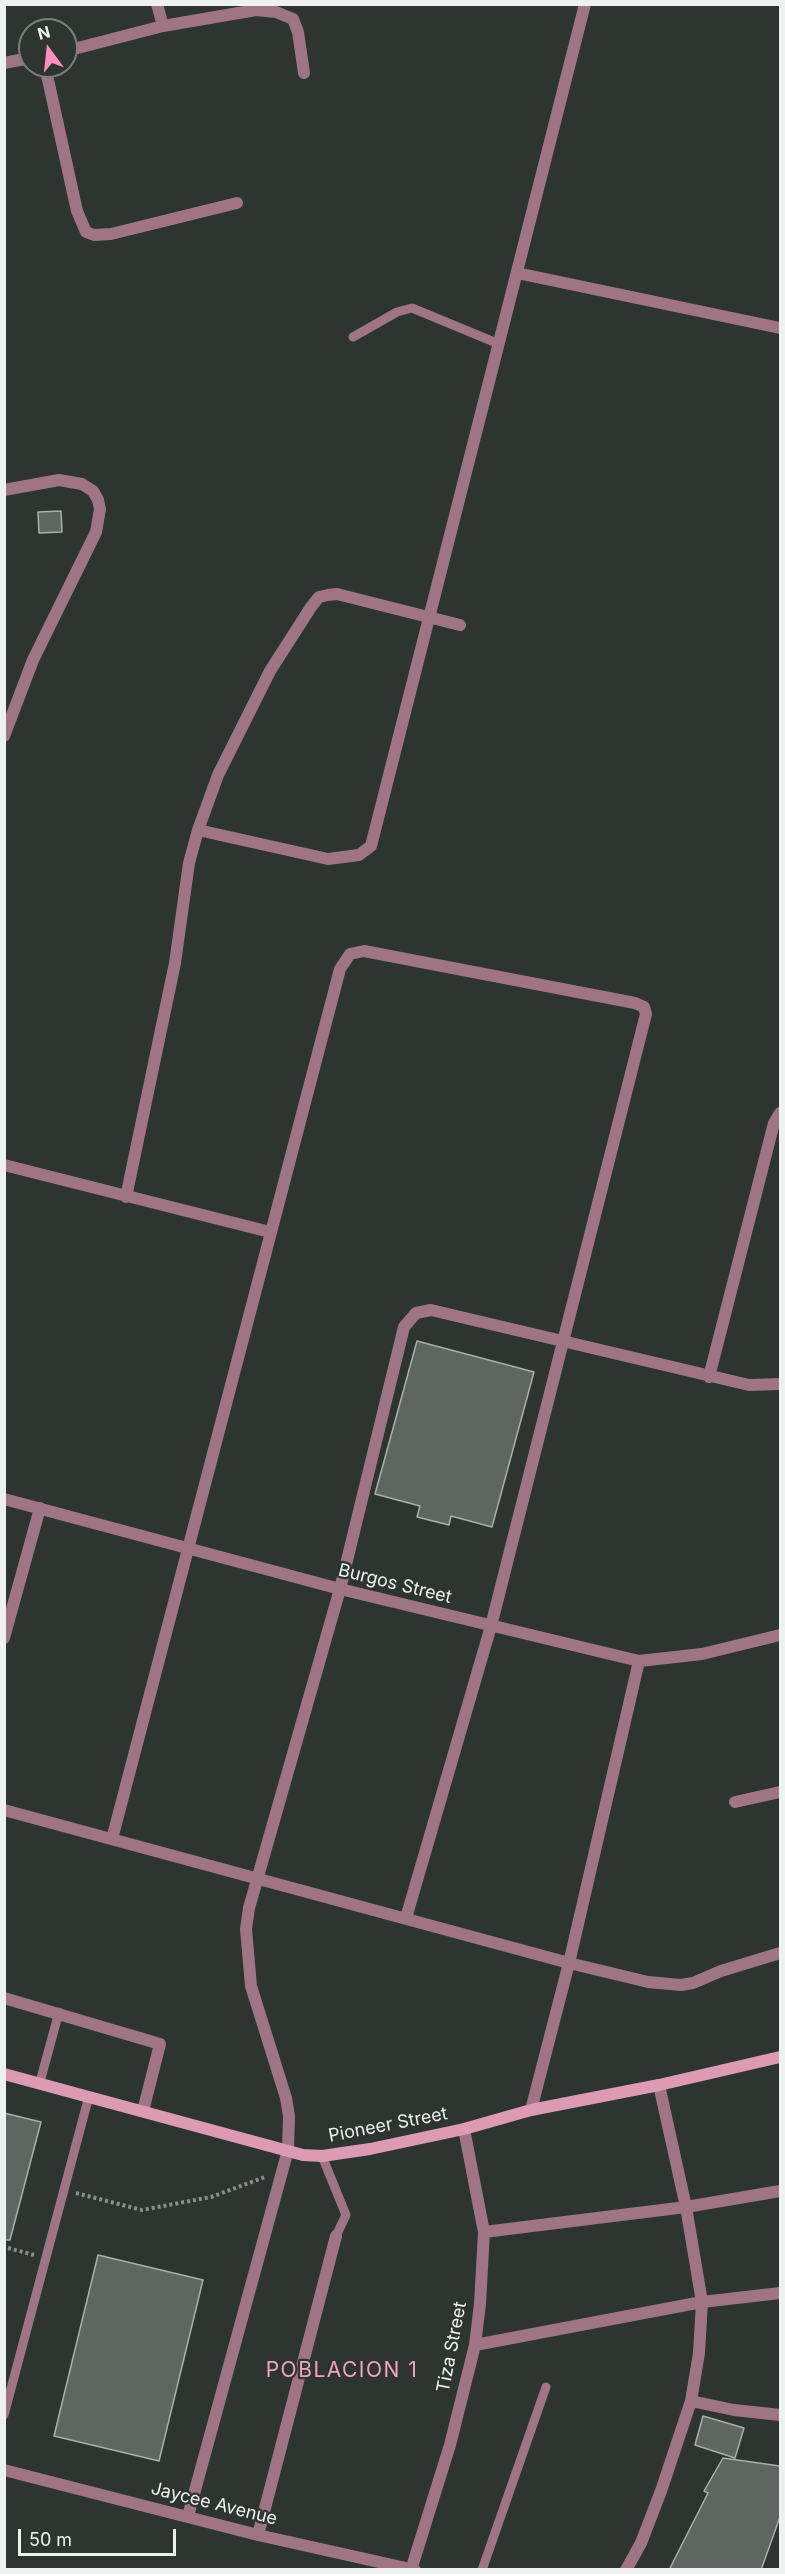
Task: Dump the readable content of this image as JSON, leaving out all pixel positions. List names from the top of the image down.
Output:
{
  "streets": {
    "main road": ["Pioneer Street"],
    "street": ["Burgos Street", "Tiza Street", "Jaycee Avenue"]
  },
  "crossings": [
    ["Pioneer Street", "Tiza Street"],
    ["Tiza Street", "Jaycee Avenue"]
  ],
  "districts": ["POBLACION 1"],
  "scale_bar": "50 m",
  "north": "top"
}
